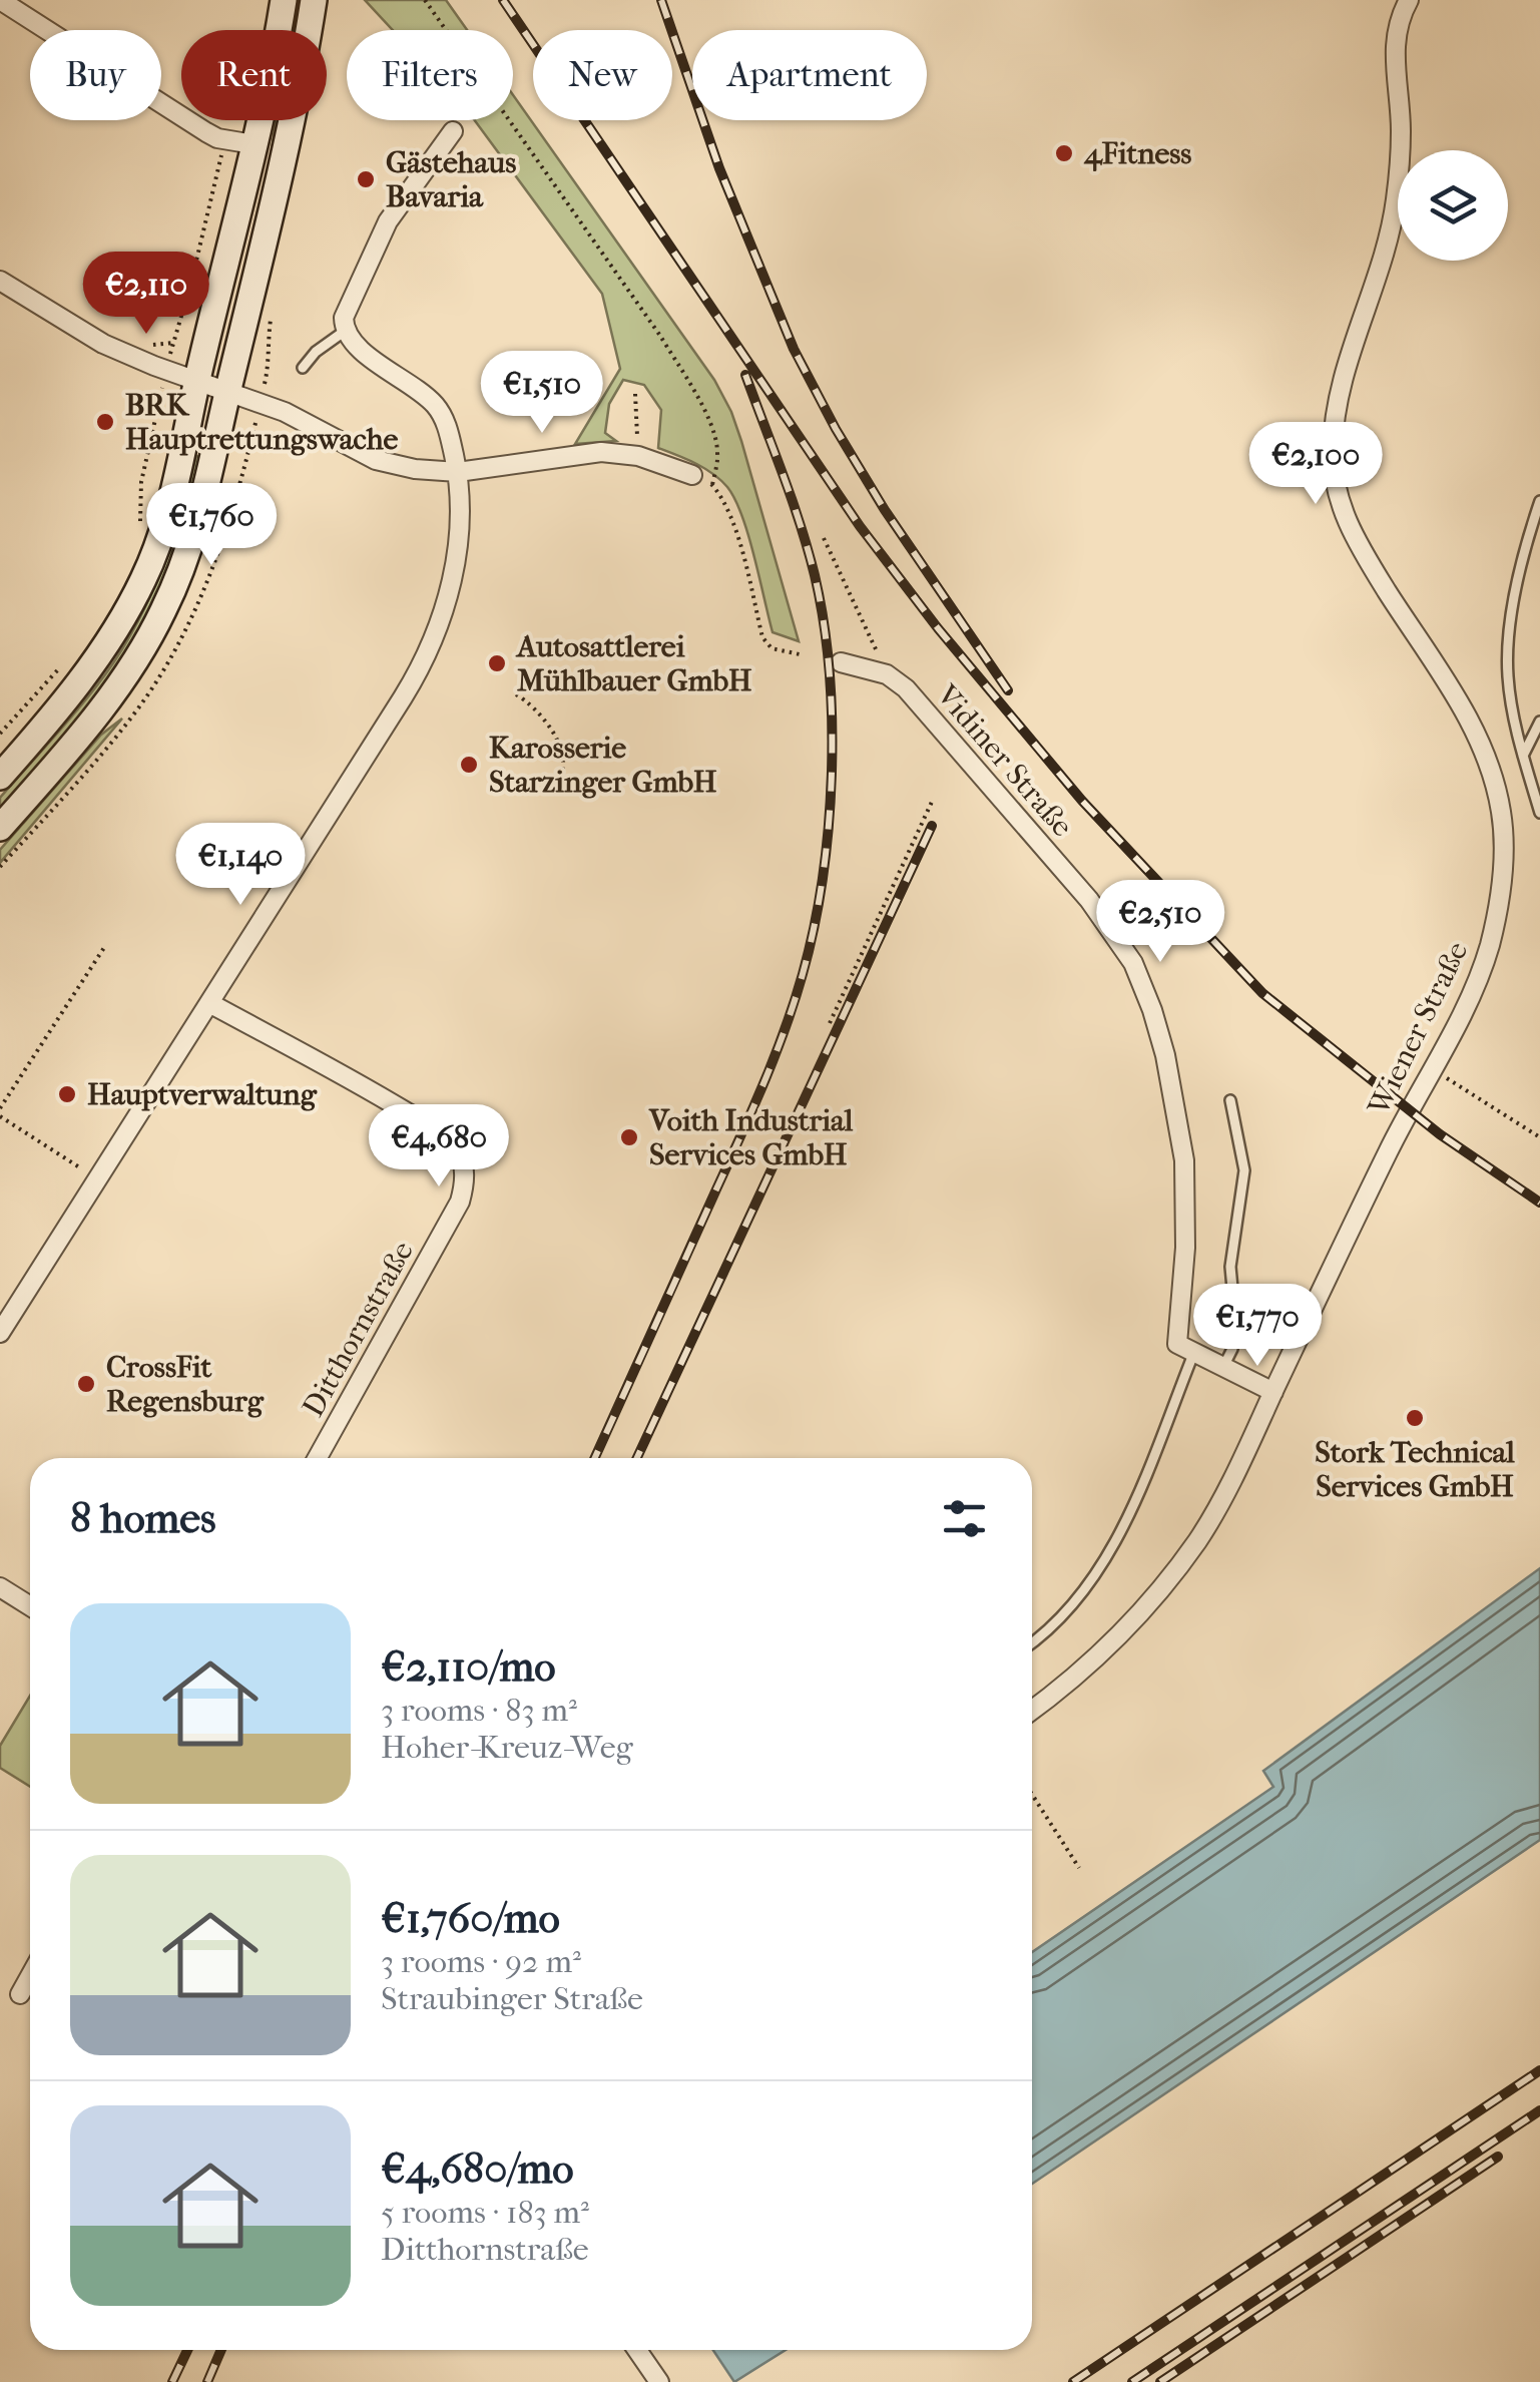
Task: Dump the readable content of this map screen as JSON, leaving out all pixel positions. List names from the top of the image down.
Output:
{
  "streets": {
    "street": ["Vidiner Straße", "Wiener Straße", "Ditthornstraße"]
  },
  "places": [
    "4Fitness",
    "Gästehaus Bavaria",
    "BRK Hauptrettungswache",
    "Autosattlerei Mühlbauer GmbH",
    "Karosserie Starzinger GmbH",
    "Hauptverwaltung",
    "Voith Industrial Services GmbH",
    "CrossFit Regensburg",
    "Stork Technical Services GmbH"
  ],
  "page": {
    "chip": [
      "Buy",
      "Rent",
      "Filters",
      "New",
      "Apartment"
    ],
    "price": [
      "€2,110",
      "€1,510",
      "€2,100",
      "€1,760",
      "€1,140",
      "€2,510",
      "€4,680",
      "€1,770"
    ],
    "heading": "8 homes",
    "list": [
      {
        "name": "€2,110/mo",
        "note": "3 rooms · 83 m² · Hoher-Kreuz-Weg"
      },
      {
        "name": "€1,760/mo",
        "note": "3 rooms · 92 m² · Straubinger Straße"
      },
      {
        "name": "€4,680/mo",
        "note": "5 rooms · 183 m² · Ditthornstraße"
      }
    ]
  }
}
